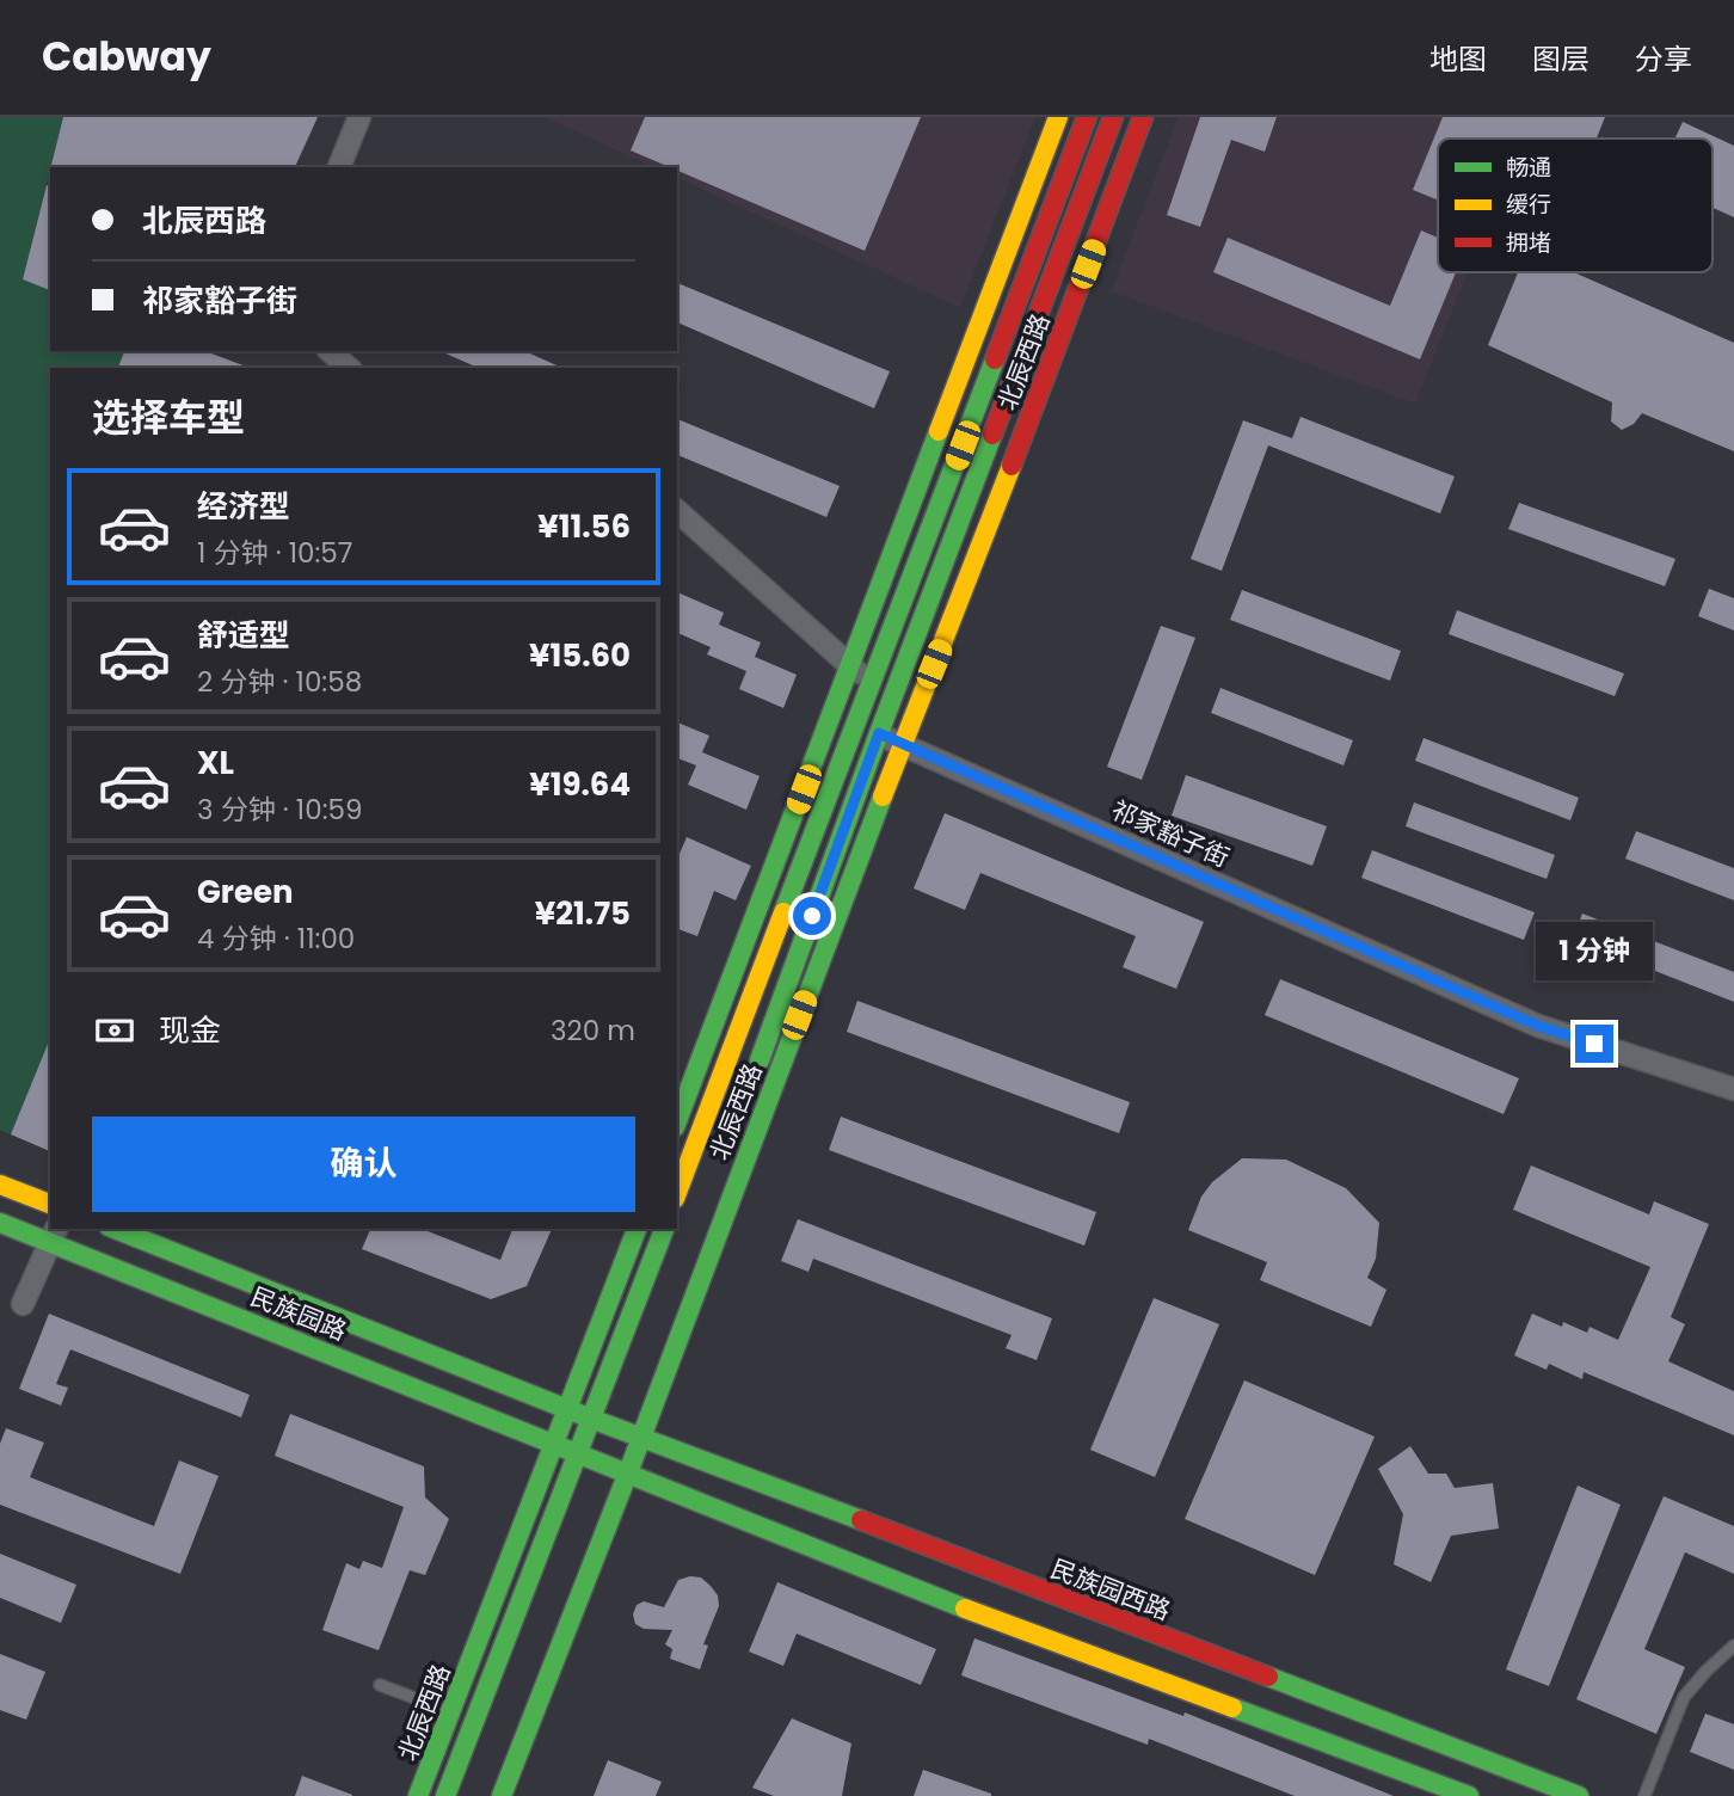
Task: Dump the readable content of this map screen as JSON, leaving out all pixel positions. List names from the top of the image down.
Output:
{
  "streets": {
    "main road": ["北辰西路", "民族园路", "民族园西路"],
    "street": ["祁家豁子街"]
  },
  "crossings": [
    ["北辰西路", "祁家豁子街"],
    ["北辰西路", "民族园路"],
    ["北辰西路", "民族园西路"],
    ["民族园路", "民族园西路"]
  ],
  "legend": ["畅通", "缓行", "拥堵"],
  "page": {
    "header": "Cabway",
    "nav": ["地图", "图层", "分享"],
    "banner": ["北辰西路", "祁家豁子街"],
    "heading": "选择车型",
    "list": [
      {
        "name": "经济型",
        "note": "1 分钟 · 10:57",
        "value": "¥11.56"
      },
      {
        "name": "舒适型",
        "note": "2 分钟 · 10:58",
        "value": "¥15.60"
      },
      {
        "name": "XL",
        "note": "3 分钟 · 10:59",
        "value": "¥19.64"
      },
      {
        "name": "Green",
        "note": "4 分钟 · 11:00",
        "value": "¥21.75"
      }
    ],
    "bubble": "1 分钟",
    "pay": ["现金", "320 m"],
    "buttons": "确认"
  }
}
